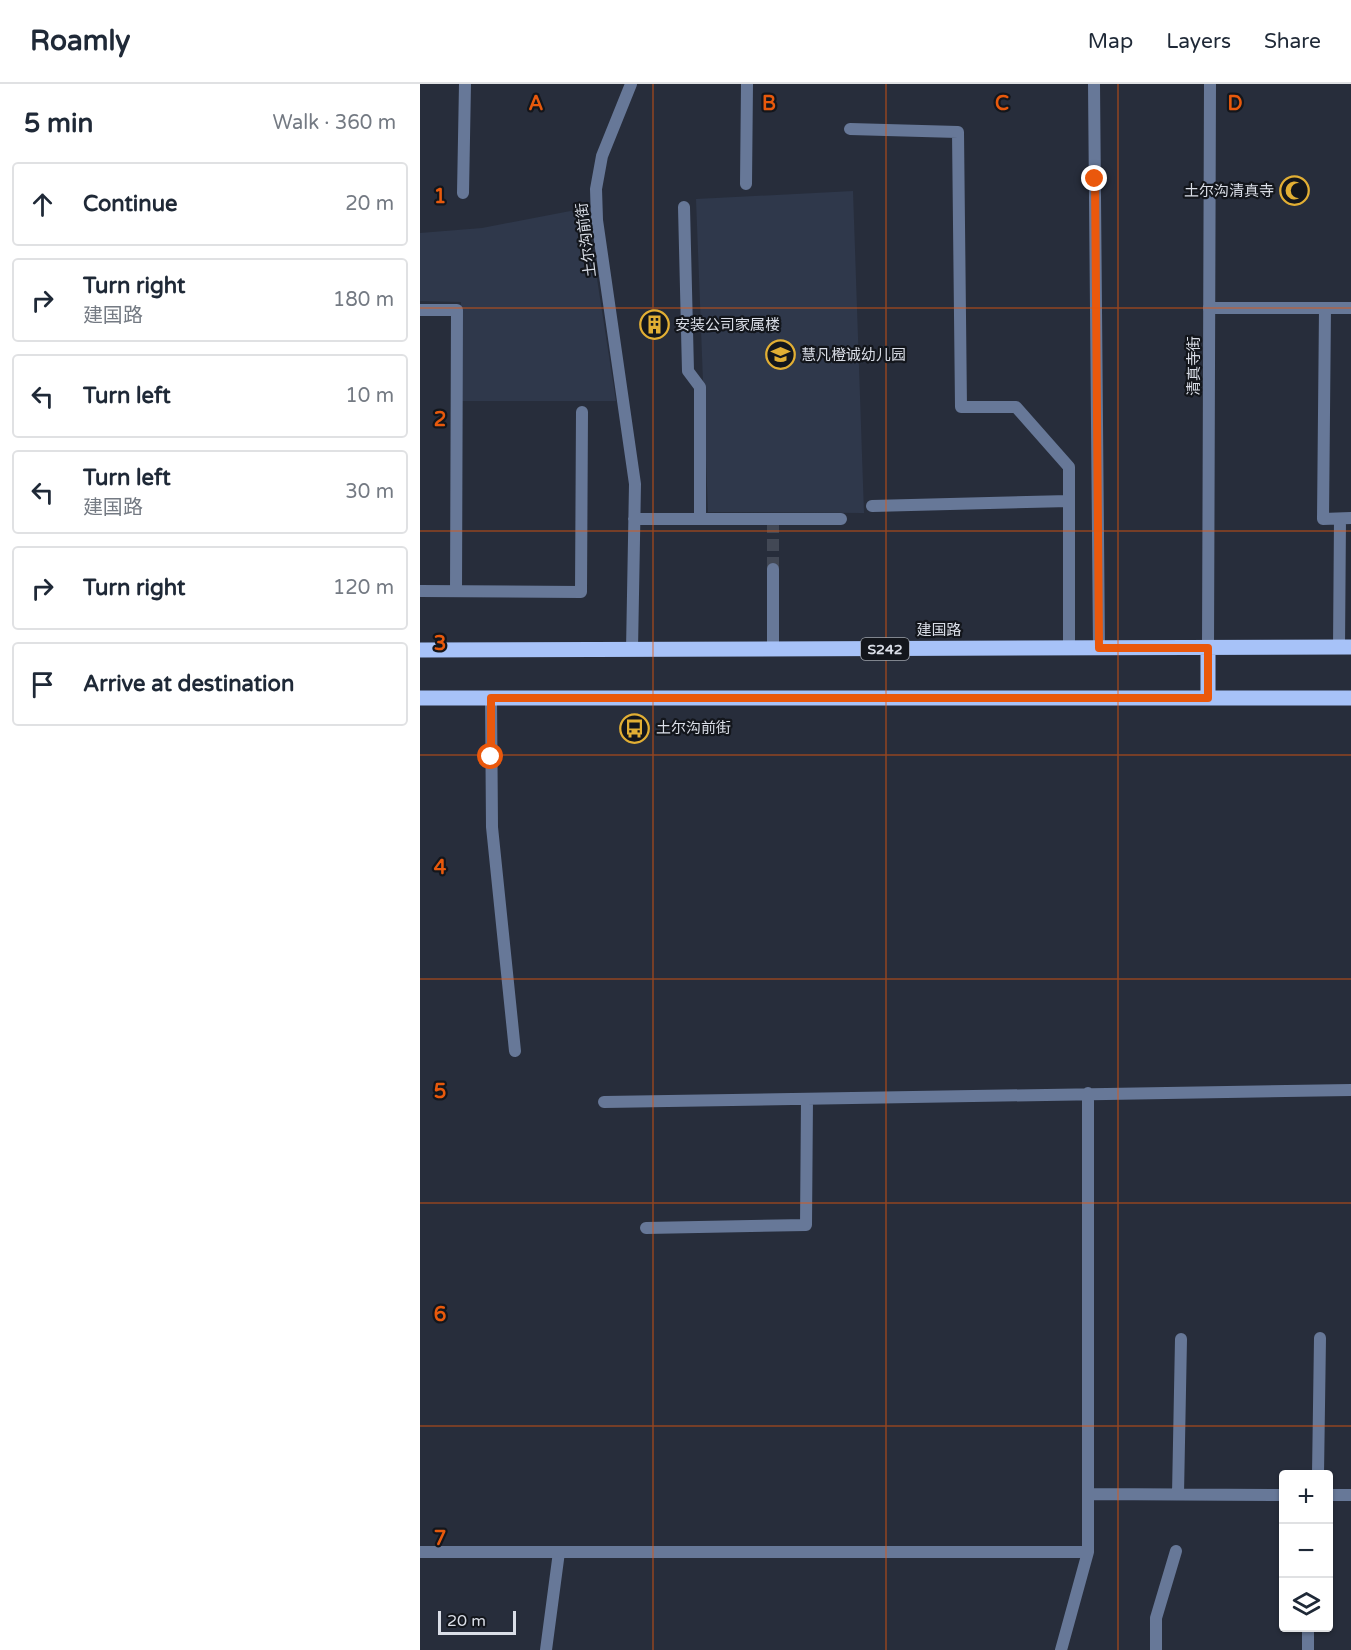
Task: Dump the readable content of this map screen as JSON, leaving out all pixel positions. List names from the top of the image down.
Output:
{
  "streets": {
    "main road": ["建国路", "S242"],
    "street": ["土尔沟前街", "清真寺街"]
  },
  "crossings": [
    ["土尔沟前街", "建国路"],
    ["清真寺街", "建国路"]
  ],
  "places": {
    "mosque": ["土尔沟清真寺"],
    "building": ["安装公司家属楼"],
    "school or university": ["慧凡橙诚幼儿园"],
    "bus stop": ["土尔沟前街"]
  },
  "scale_bar": "20 m",
  "page": {
    "header": "Roamly",
    "nav": ["Map", "Layers", "Share"],
    "heading": ["5 min", "Walk · 360 m"],
    "list": [
      ["Continue", "20 m"],
      ["Turn right", "建国路", "180 m"],
      ["Turn left", "10 m"],
      ["Turn left", "建国路", "30 m"],
      ["Turn right", "120 m"],
      "Arrive at destination"
    ],
    "map_buttons": ["+", "−"],
    "scale": "20 m"
  },
  "grid": {
    "columns": [
      "A",
      "B",
      "C",
      "D"
    ],
    "rows": [
      "1",
      "2",
      "3",
      "4",
      "5",
      "6",
      "7"
    ]
  }
}
